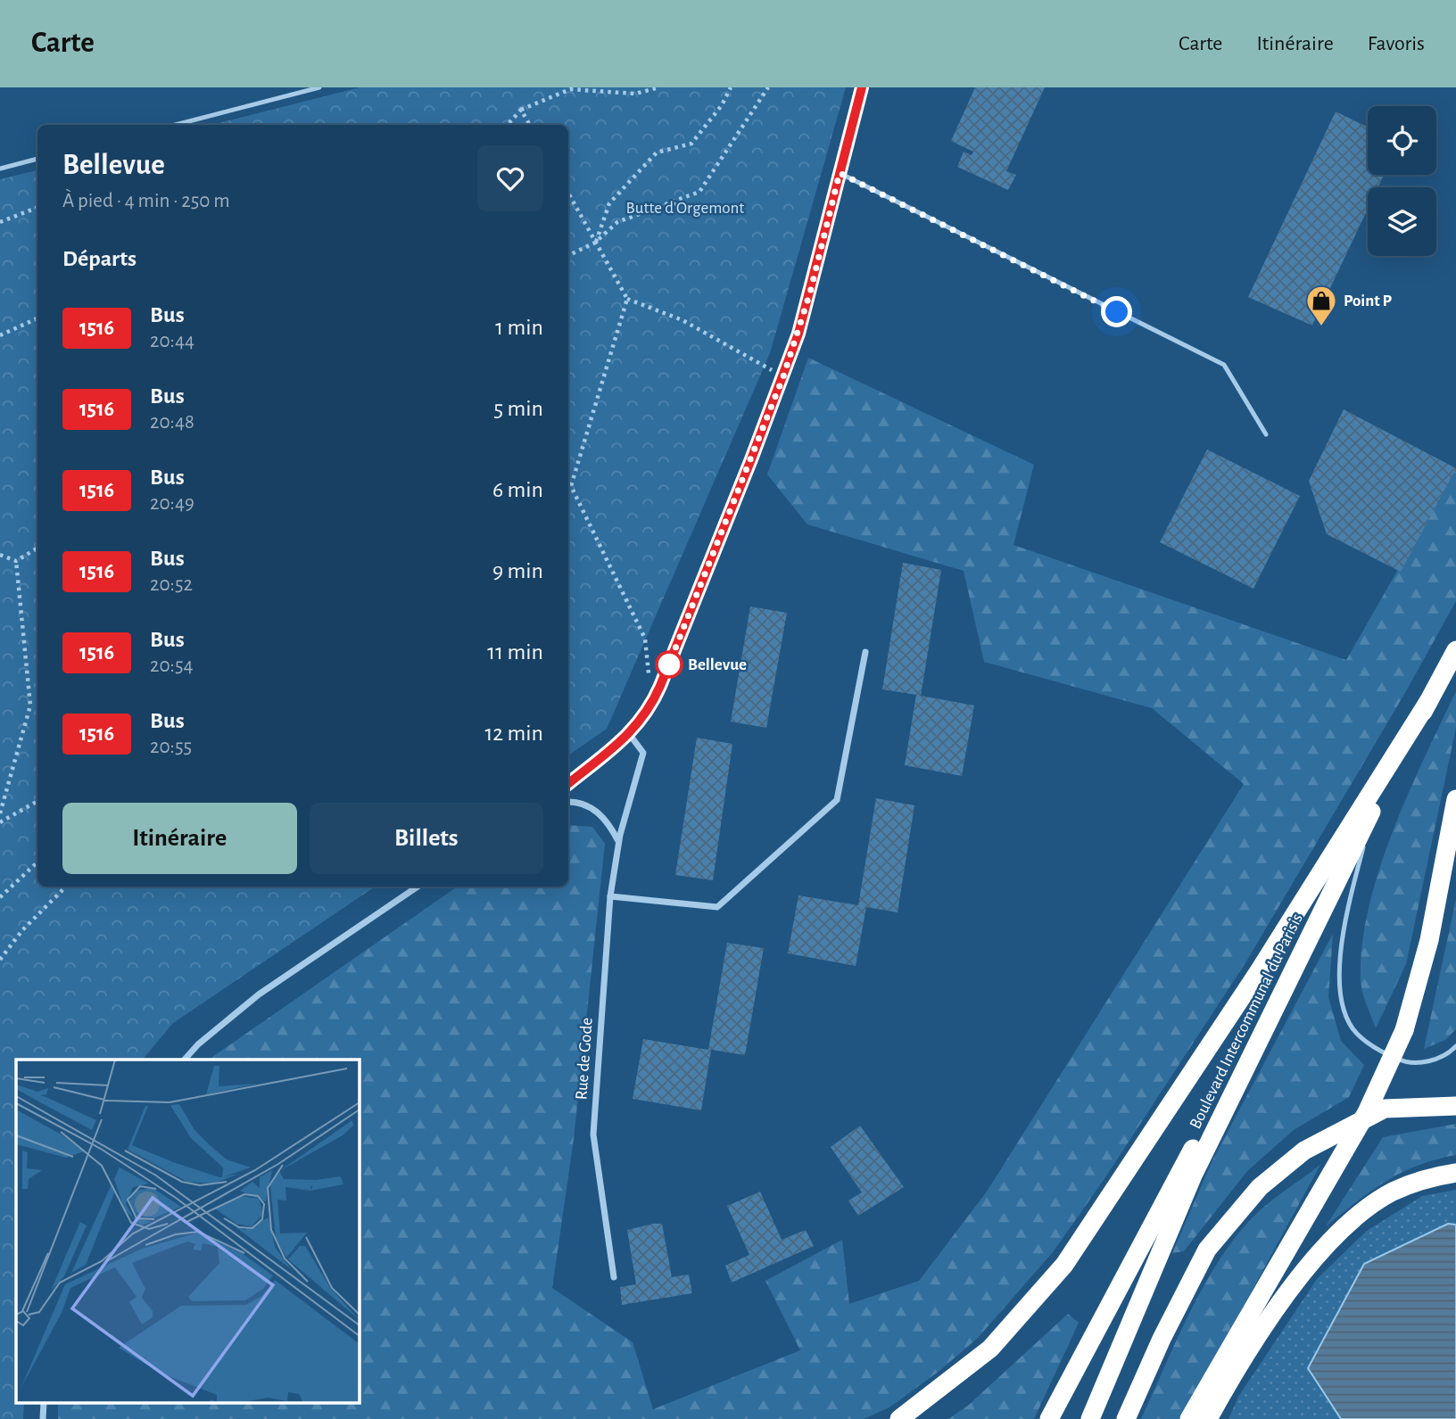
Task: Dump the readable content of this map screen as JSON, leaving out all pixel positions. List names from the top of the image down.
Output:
{
  "streets": {
    "highway": ["Boulevard Intercommunal du Parisis"],
    "street": ["Rue de Gode"]
  },
  "parks": ["Butte d'Orgemont"],
  "places": {
    "shop": ["Point P"],
    "other": ["Bellevue"]
  },
  "lines": ["bus line 1516"],
  "page": {
    "header": "Carte",
    "nav": ["Carte", "Itinéraire", "Favoris"],
    "heading": [
      ["Bellevue", "À pied · 4 min · 250 m"],
      "Départs"
    ],
    "list": [
      {
        "mark": "1516",
        "name": "Bus",
        "note": "20:44",
        "value": "1 min"
      },
      {
        "mark": "1516",
        "name": "Bus",
        "note": "20:48",
        "value": "5 min"
      },
      {
        "mark": "1516",
        "name": "Bus",
        "note": "20:49",
        "value": "6 min"
      },
      {
        "mark": "1516",
        "name": "Bus",
        "note": "20:52",
        "value": "9 min"
      },
      {
        "mark": "1516",
        "name": "Bus",
        "note": "20:54",
        "value": "11 min"
      },
      {
        "mark": "1516",
        "name": "Bus",
        "note": "20:55",
        "value": "12 min"
      }
    ],
    "buttons": ["Itinéraire", "Billets"]
  }
}
